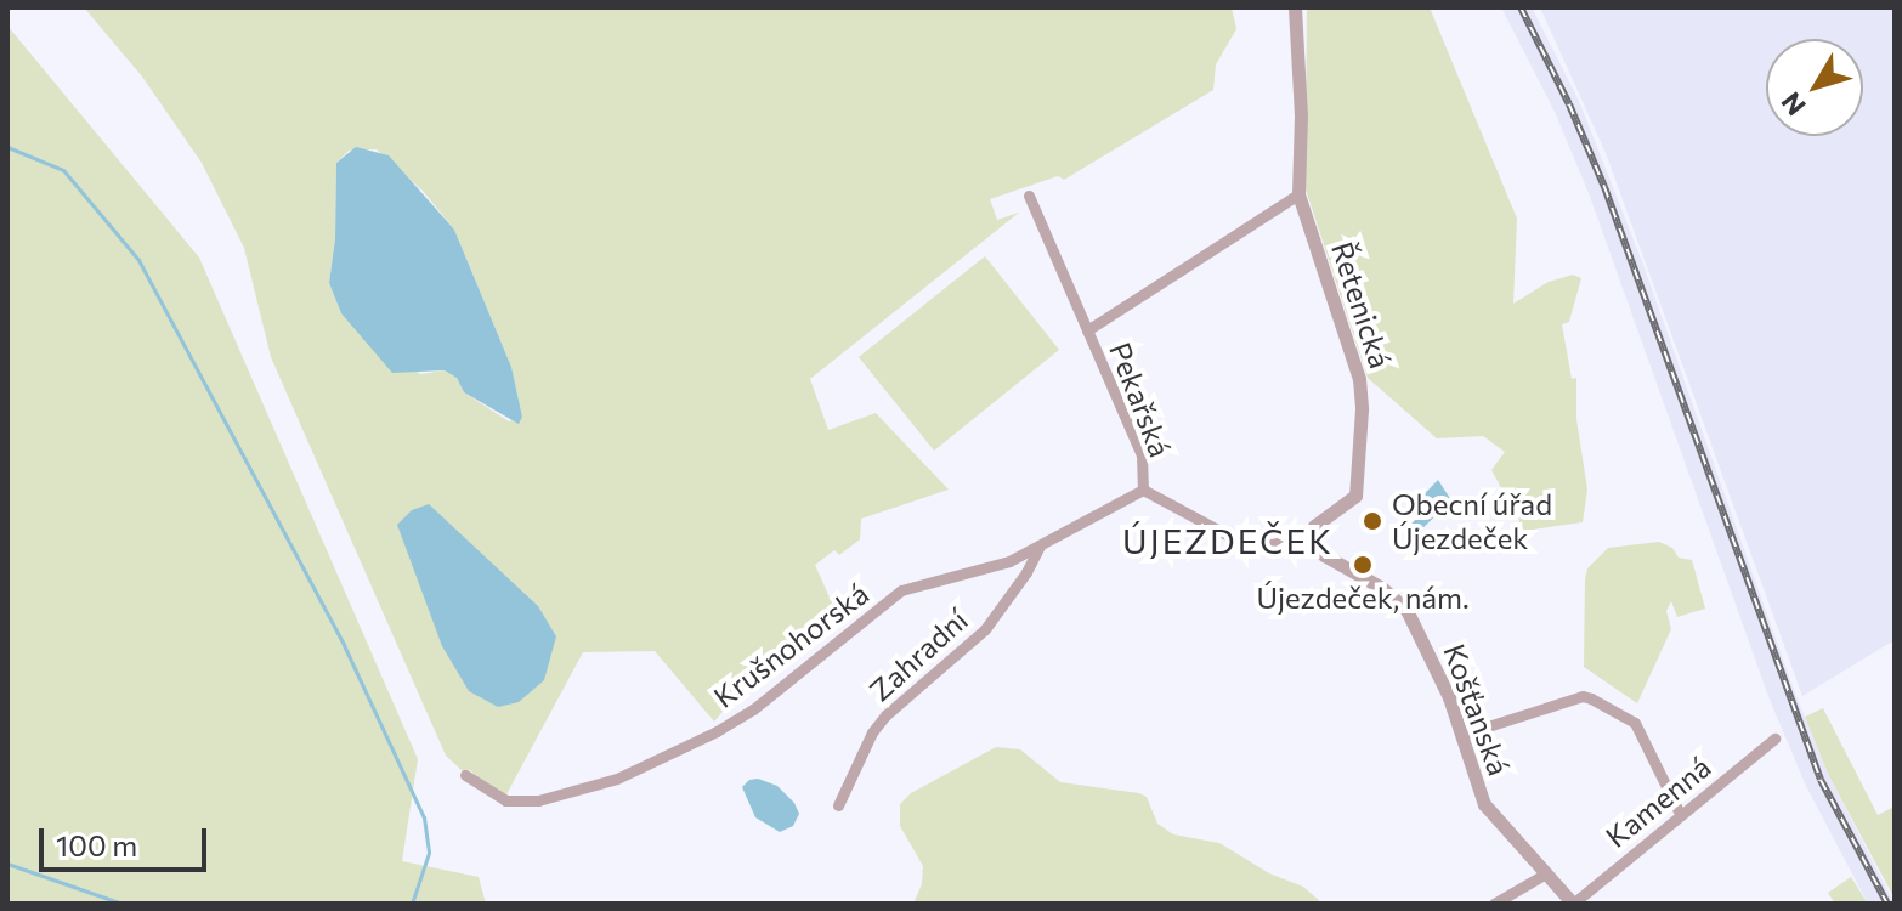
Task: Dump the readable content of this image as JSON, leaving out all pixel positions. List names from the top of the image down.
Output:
{
  "streets": {
    "street": [
      "Řetenická",
      "Pekařská",
      "Krušnohorská",
      "Zahradní",
      "Košťanská",
      "Kamenná"
    ]
  },
  "crossings": [
    ["Řetenická", "Pekařská"],
    ["Řetenická", "Košťanská"],
    ["Pekařská", "Krušnohorská"],
    ["Pekařská", "Košťanská"],
    ["Krušnohorská", "Zahradní"],
    ["Košťanská", "Kamenná"]
  ],
  "districts": ["ÚJEZDEČEK"],
  "places": ["Obecní úřad Újezdeček", "Újezdeček, nám."],
  "scale_bar": "100 m",
  "north": "bottom left"
}
